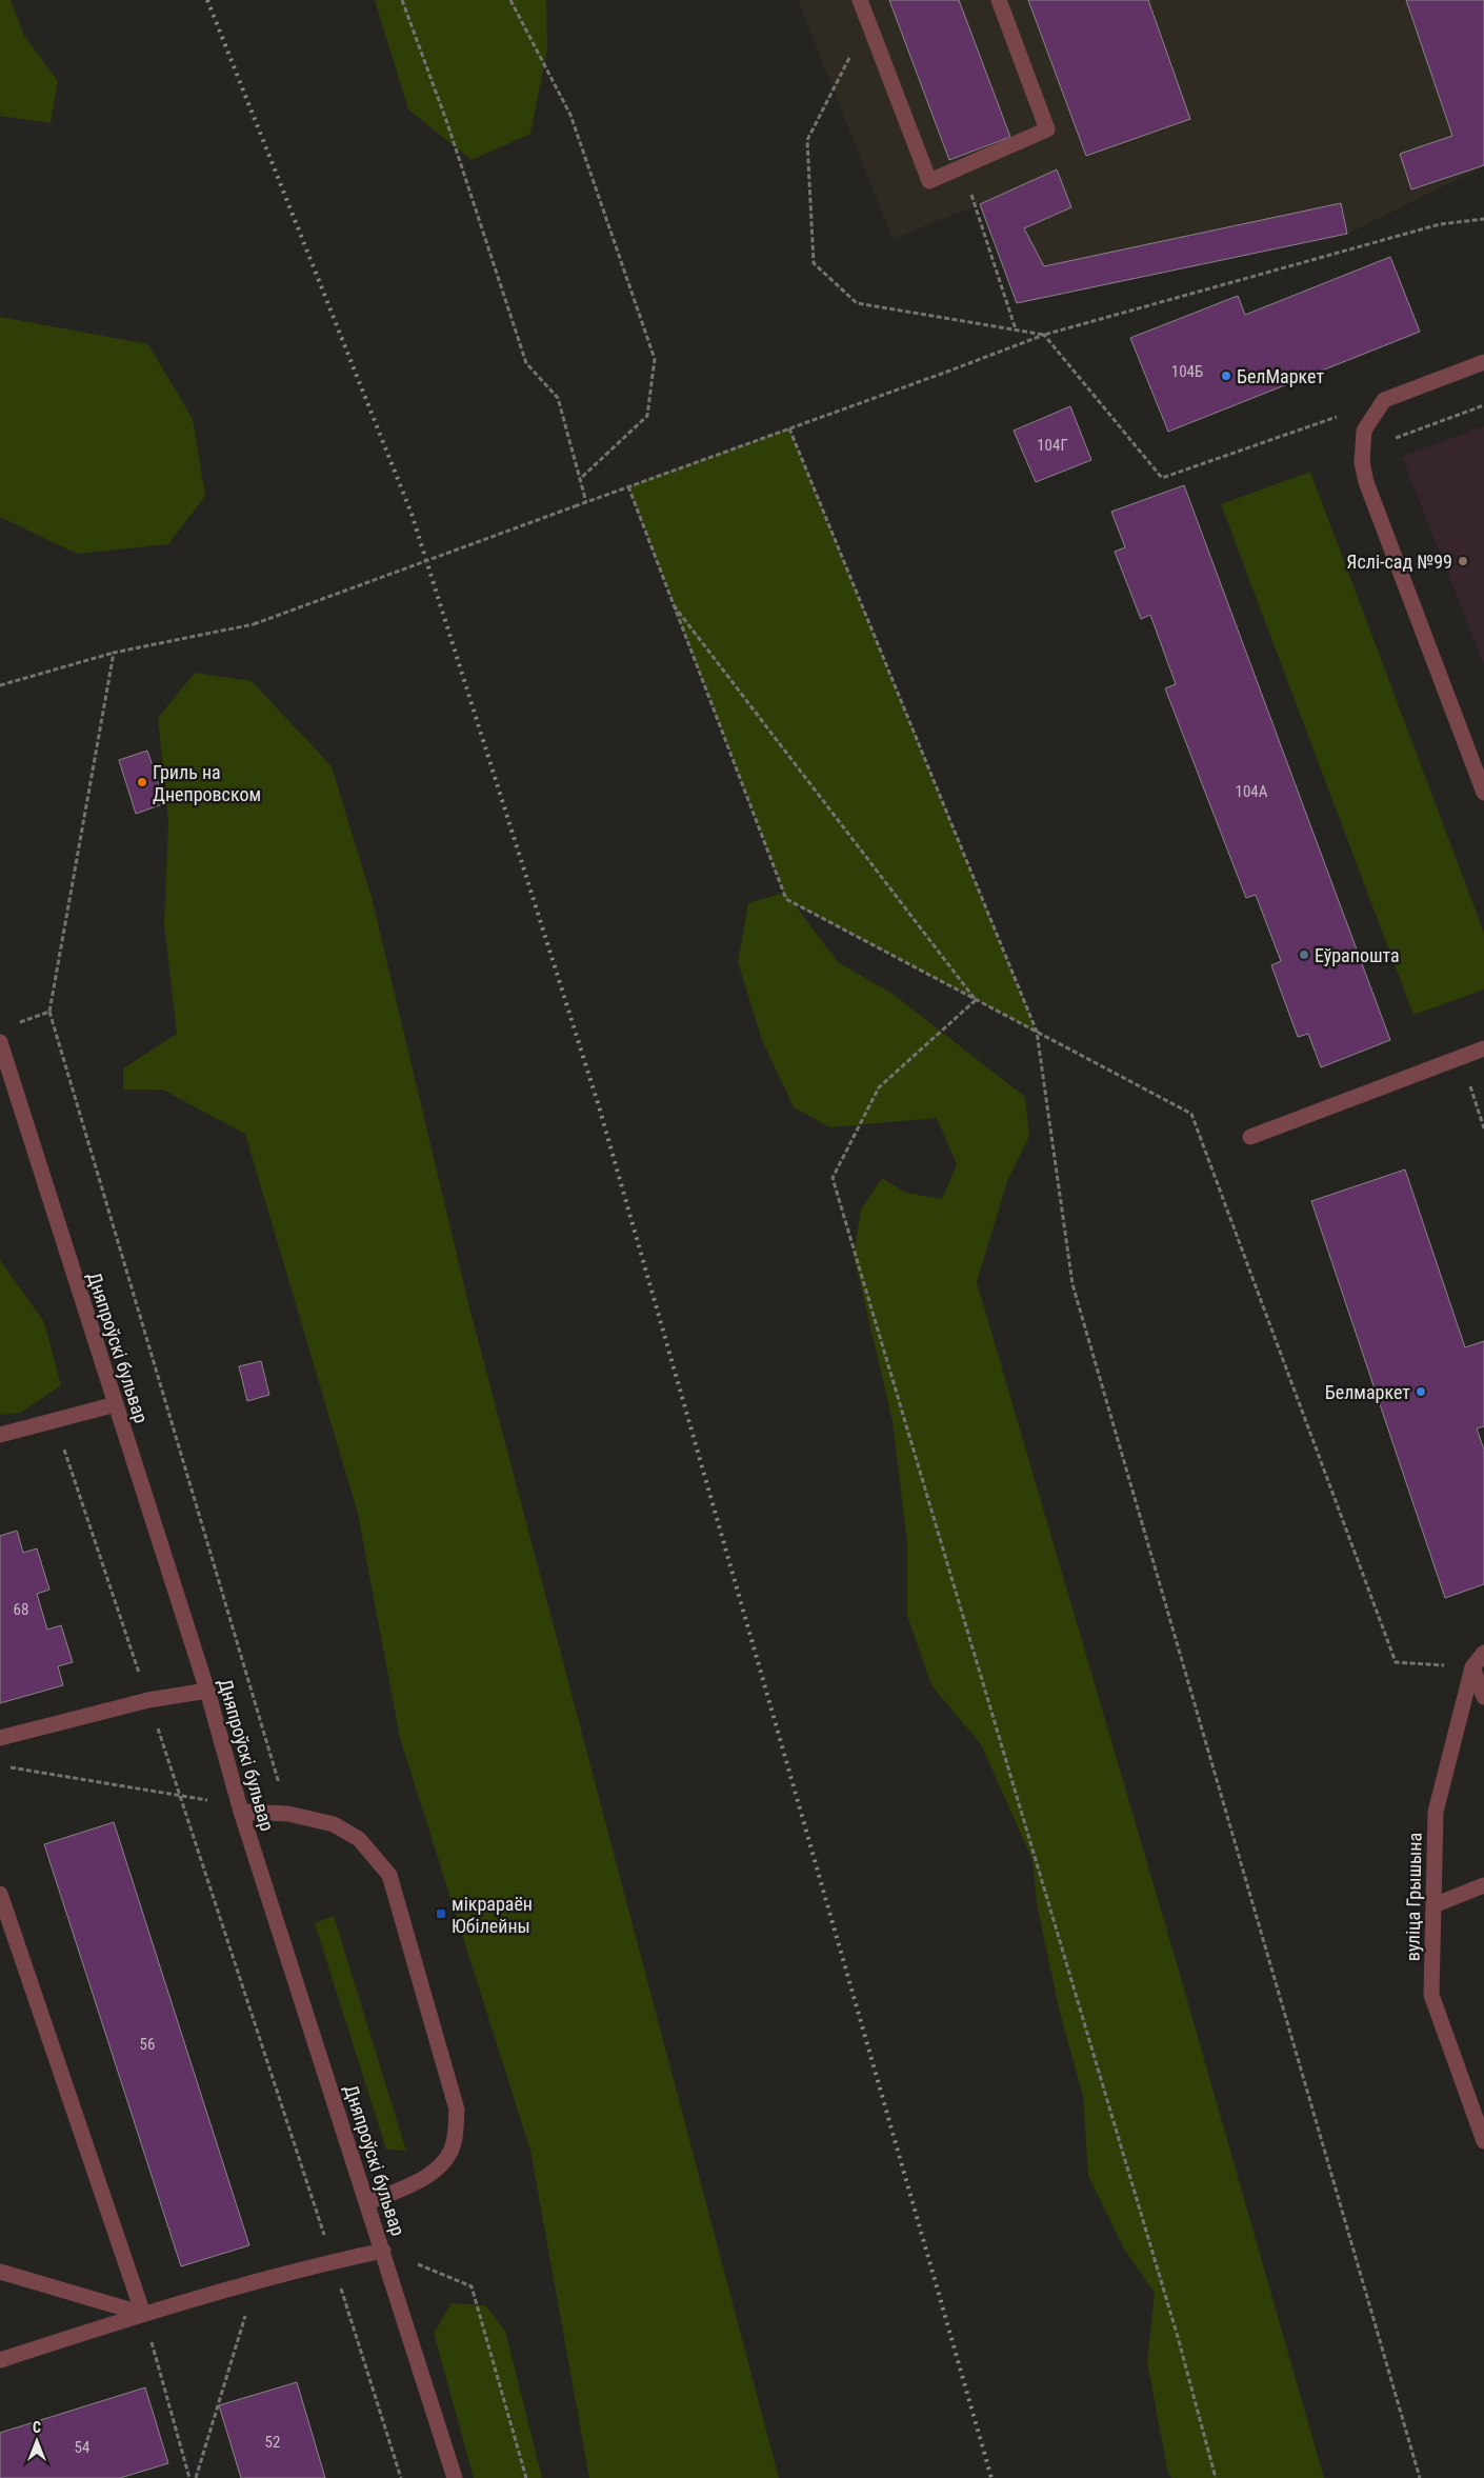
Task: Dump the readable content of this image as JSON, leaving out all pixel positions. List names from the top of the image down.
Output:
{
  "streets": {
    "street": ["Дняпроўскі бульвар", "вуліца Грышына"]
  },
  "places": {
    "other": [
      "БелМаркет",
      "Яслі-сад №99",
      "Гриль на Днепровском",
      "Еўрапошта",
      "Белмаркет"
    ],
    "transit": ["мікрараён Юбілейны"]
  },
  "house_numbers": [
    "104Б",
    "104Г",
    "104А",
    "68",
    "56",
    "52",
    "54"
  ],
  "north": "top"
}
